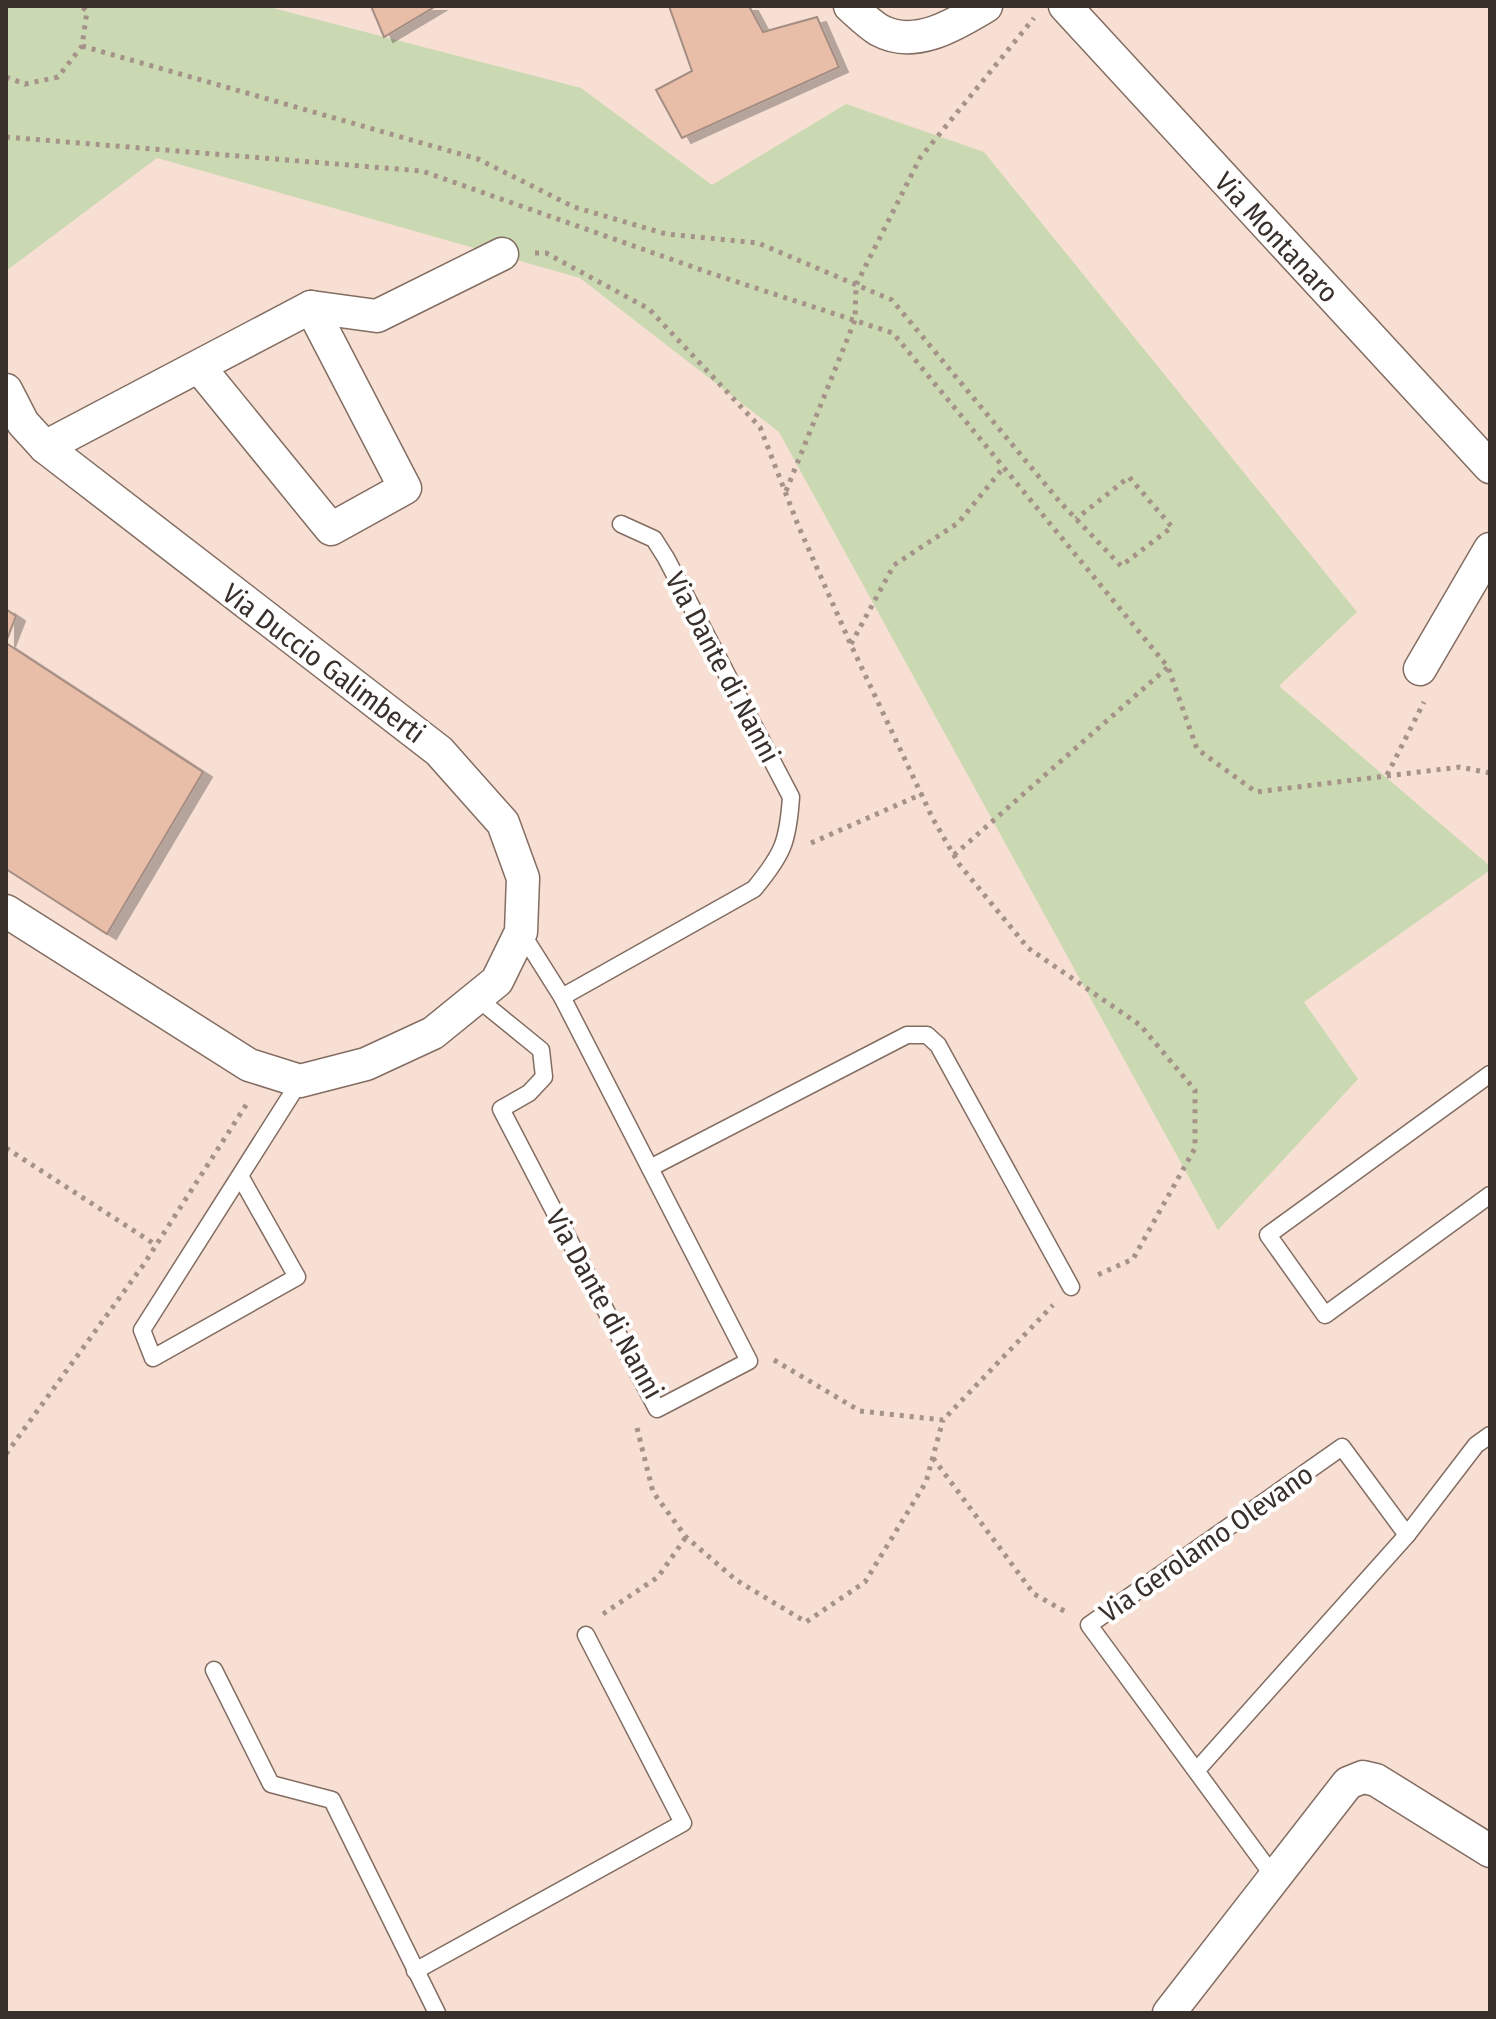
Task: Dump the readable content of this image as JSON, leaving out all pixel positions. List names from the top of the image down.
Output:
{
  "streets": {
    "street": ["Via Montanaro", "Via Duccio Galimberti"],
    "lane": ["Via Dante di Nanni", "Via Gerolamo Olevano"]
  },
  "crossings": [
    ["Via Duccio Galimberti", "Via Dante di Nanni"]
  ]
}
